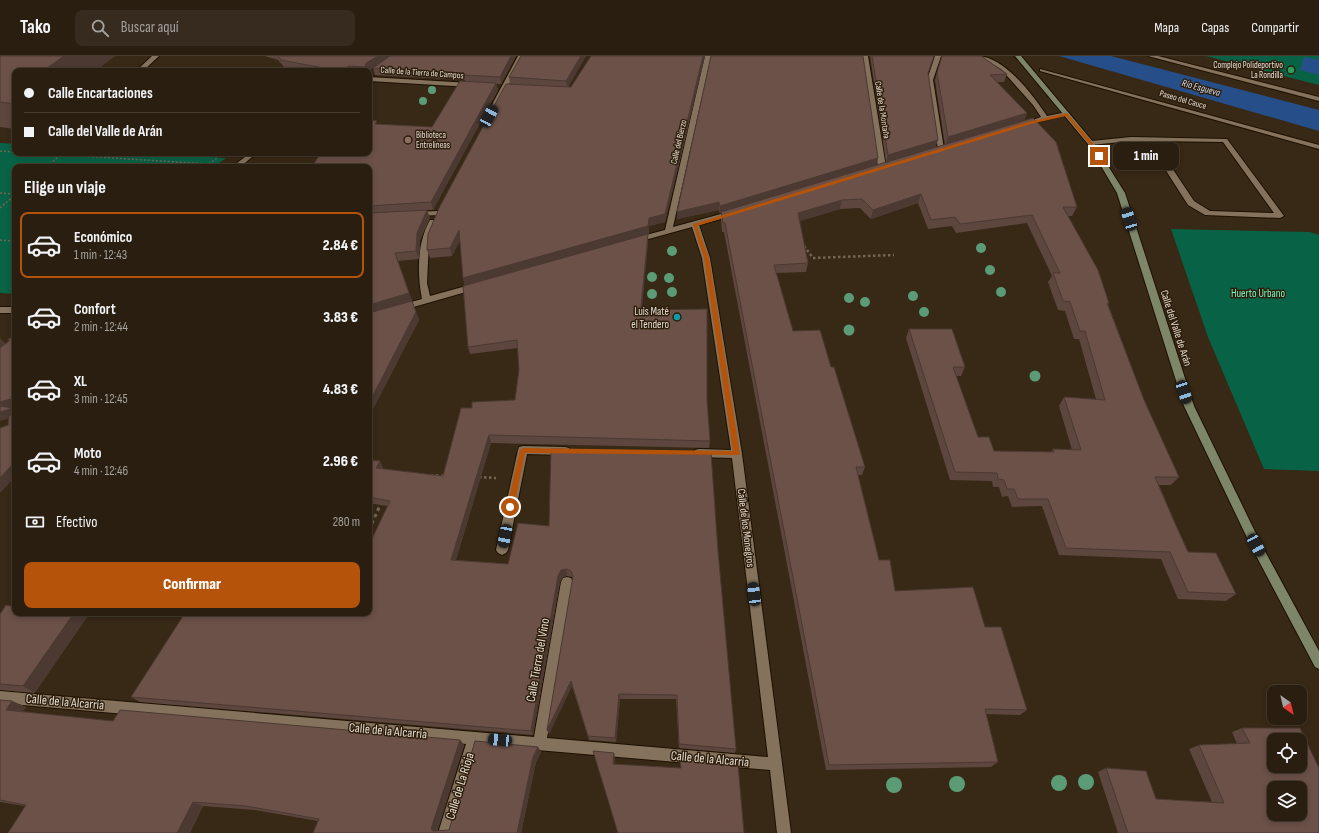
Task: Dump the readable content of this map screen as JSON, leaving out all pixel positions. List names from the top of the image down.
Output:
{
  "streets": {
    "street": [
      "Calle de la Tierra de Campos",
      "Paseo del Cauce",
      "Calle de la Montaña",
      "Calle del Bierzo",
      "Calle del Valle de Arán",
      "Calle de los Monegros",
      "Calle Tierra del Vino",
      "Calle de la Alcarria",
      "Calle de La Rioja"
    ]
  },
  "crossings": [
    ["Calle de los Monegros", "Calle de la Alcarria"],
    ["Calle Tierra del Vino", "Calle de la Alcarria"],
    ["Calle de la Alcarria", "Calle de La Rioja"]
  ],
  "water": ["Río Esgueva"],
  "parks": ["Huerto Urbano"],
  "places": ["Complejo Polideportivo La Rondilla", "Biblioteca Entrelíneas", "Luis Maté el Tendero"],
  "north": "bottom right",
  "page": {
    "header": "Tako",
    "search": "Buscar aquí",
    "nav": ["Mapa", "Capas", "Compartir"],
    "banner": ["Calle Encartaciones", "Calle del Valle de Arán"],
    "bubble": "1 min",
    "heading": "Elige un viaje",
    "list": [
      {
        "name": "Económico",
        "note": "1 min · 12:43",
        "value": "2.84 €"
      },
      {
        "name": "Confort",
        "note": "2 min · 12:44",
        "value": "3.83 €"
      },
      {
        "name": "XL",
        "note": "3 min · 12:45",
        "value": "4.83 €"
      },
      {
        "name": "Moto",
        "note": "4 min · 12:46",
        "value": "2.96 €"
      }
    ],
    "pay": ["Efectivo", "280 m"],
    "buttons": "Confirmar"
  }
}
